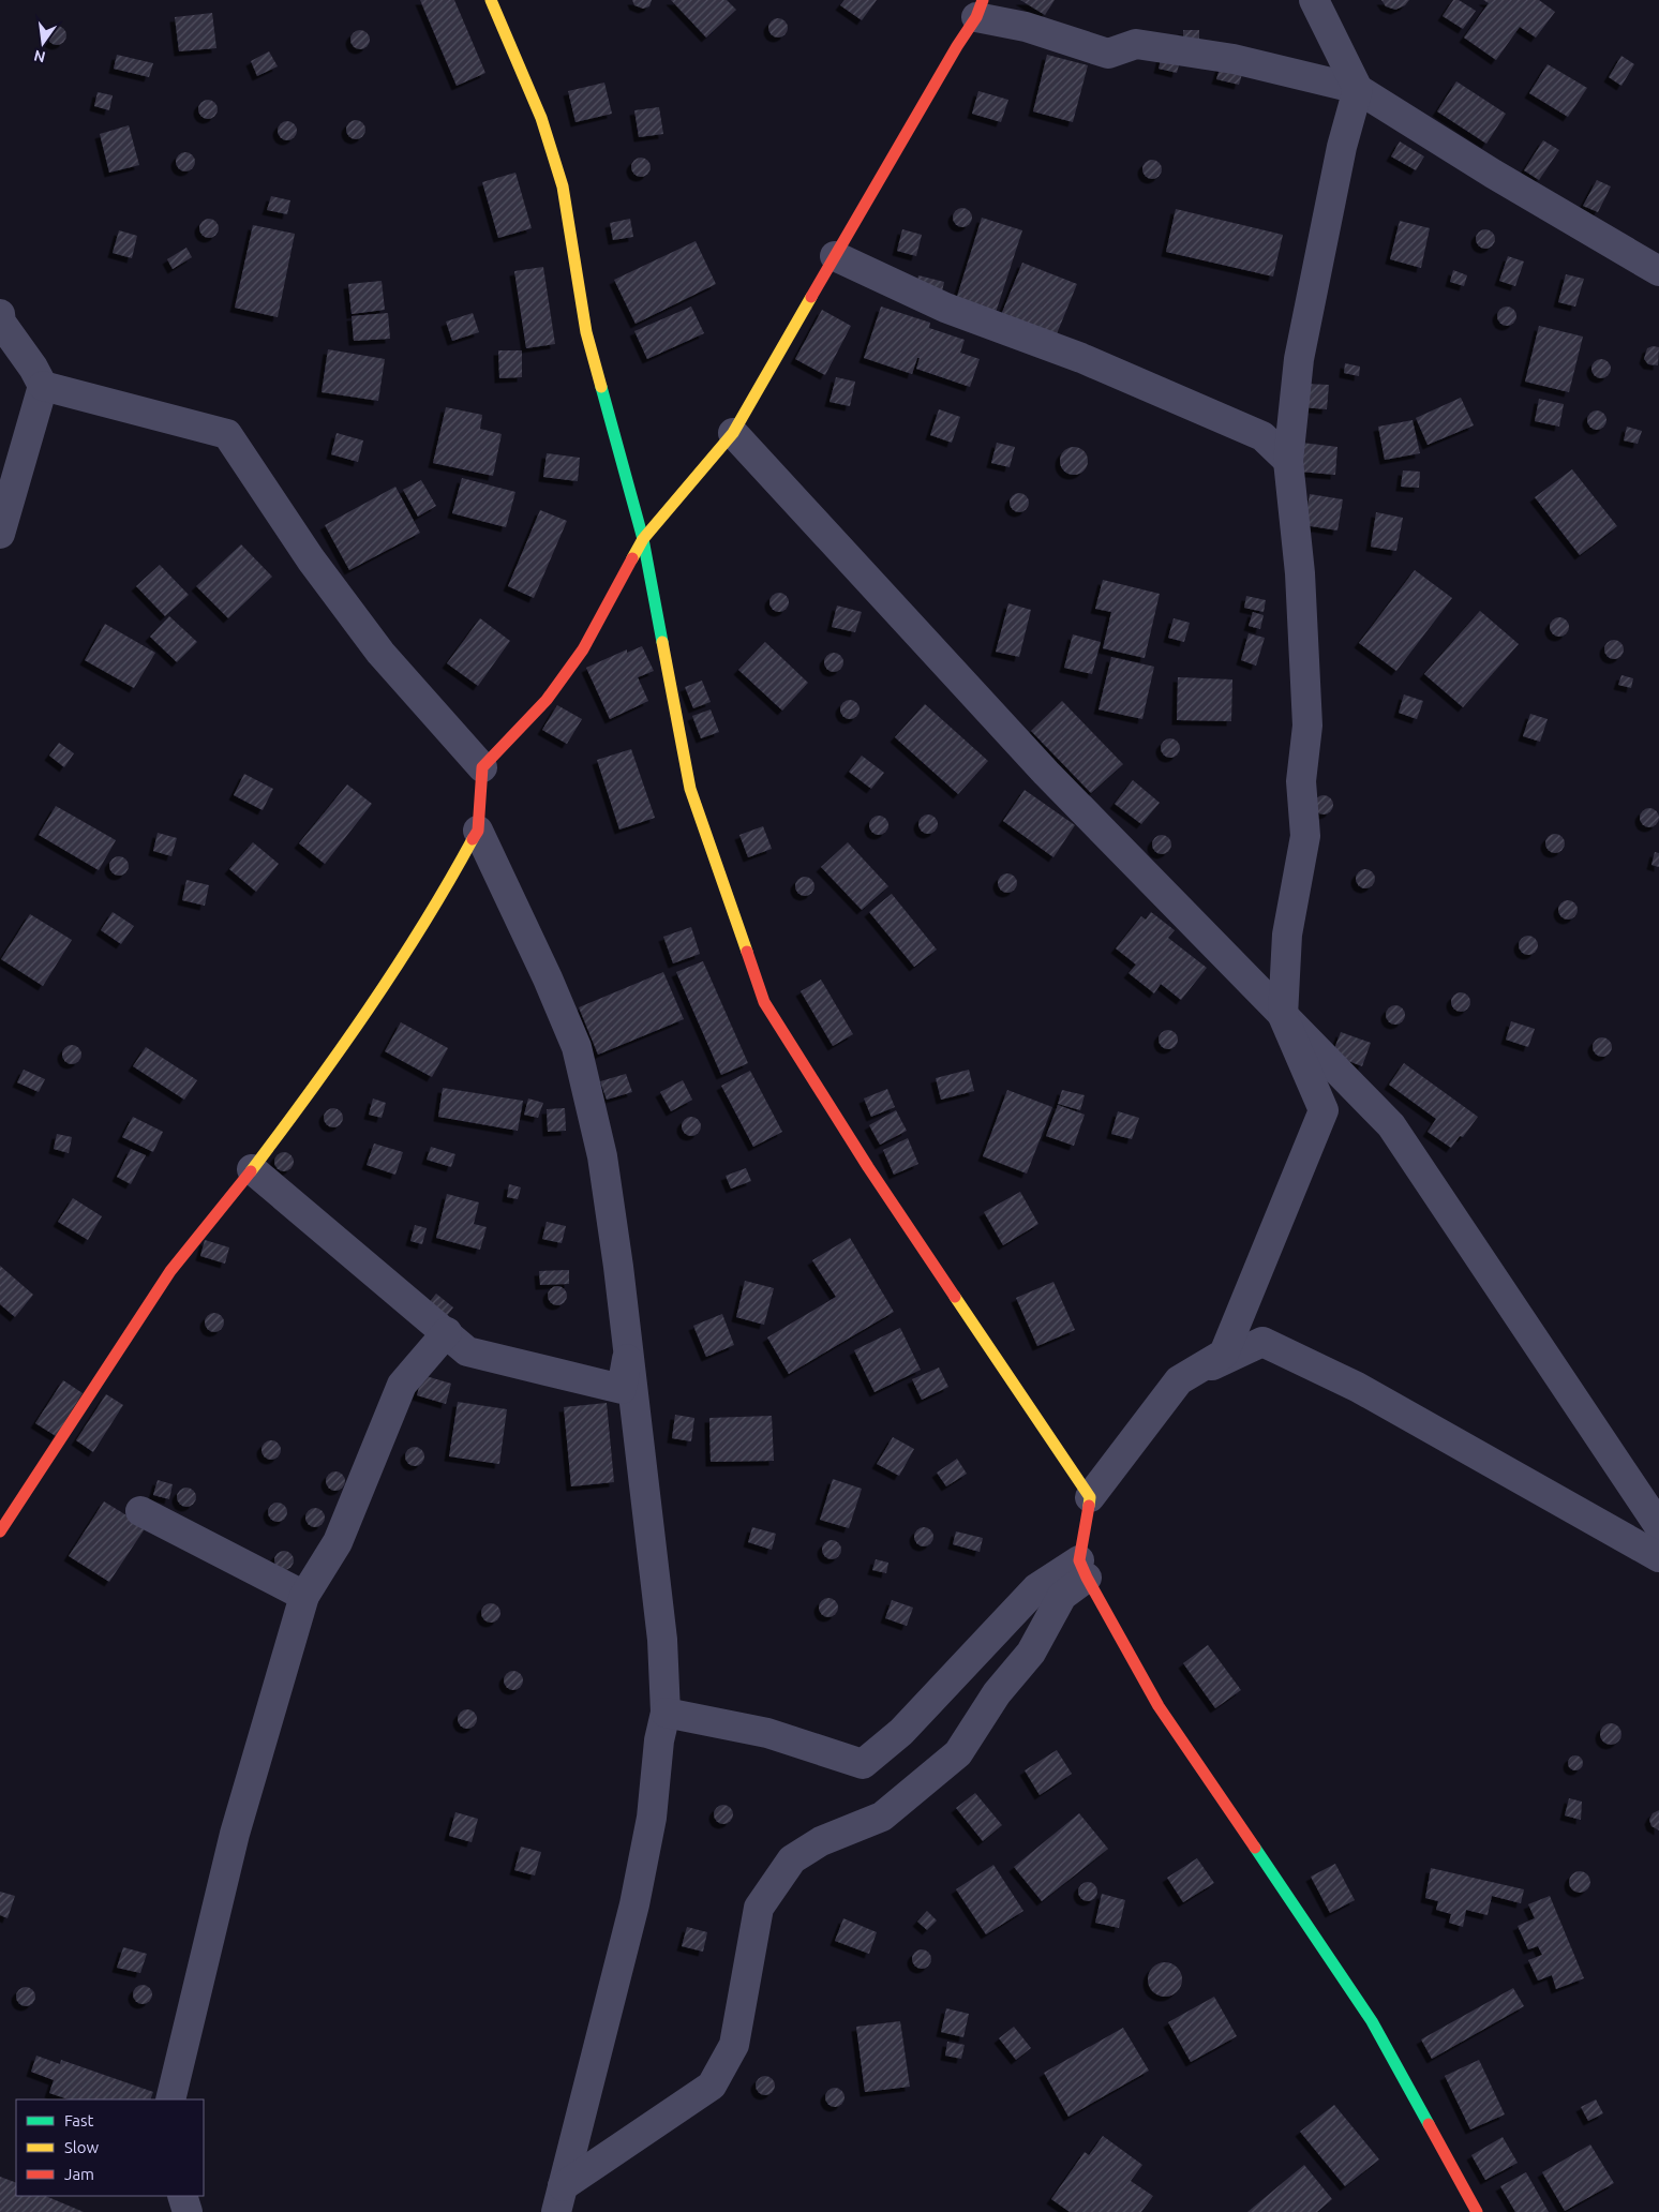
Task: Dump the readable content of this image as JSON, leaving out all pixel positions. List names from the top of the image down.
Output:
{
  "legend": ["Fast", "Slow", "Jam"],
  "north": "bottom"
}
